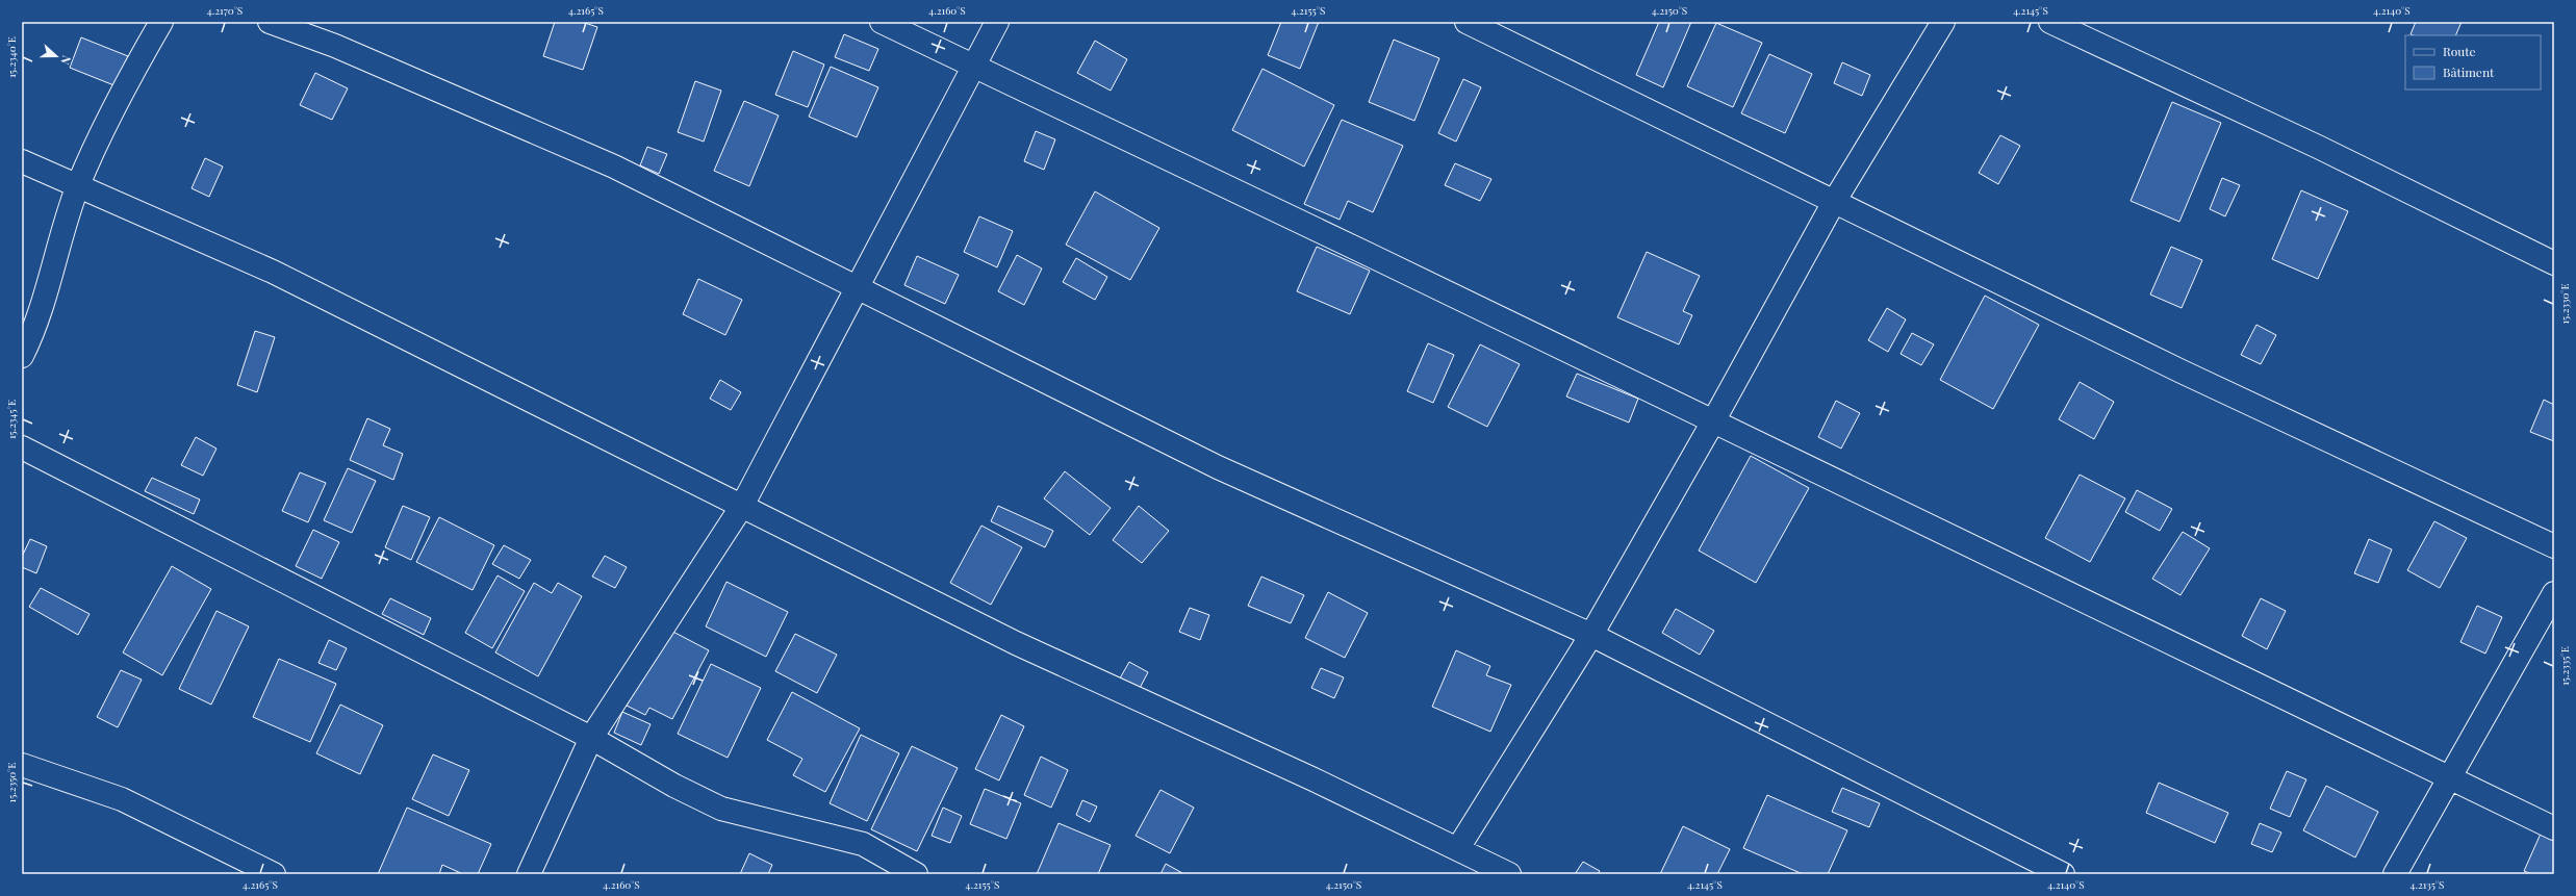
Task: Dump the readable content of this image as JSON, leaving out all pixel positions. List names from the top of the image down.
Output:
{
  "legend": ["Route", "Bâtiment"],
  "north": "right",
  "coordinates": [
    "4.2170°S",
    "4.2165°S",
    "4.2160°S",
    "4.2155°S",
    "4.2150°S",
    "4.2145°S",
    "4.2140°S",
    "15.2340°E",
    "15.2330°E",
    "15.2345°E",
    "15.2335°E",
    "15.2350°E",
    "4.2135°S"
  ]
}
